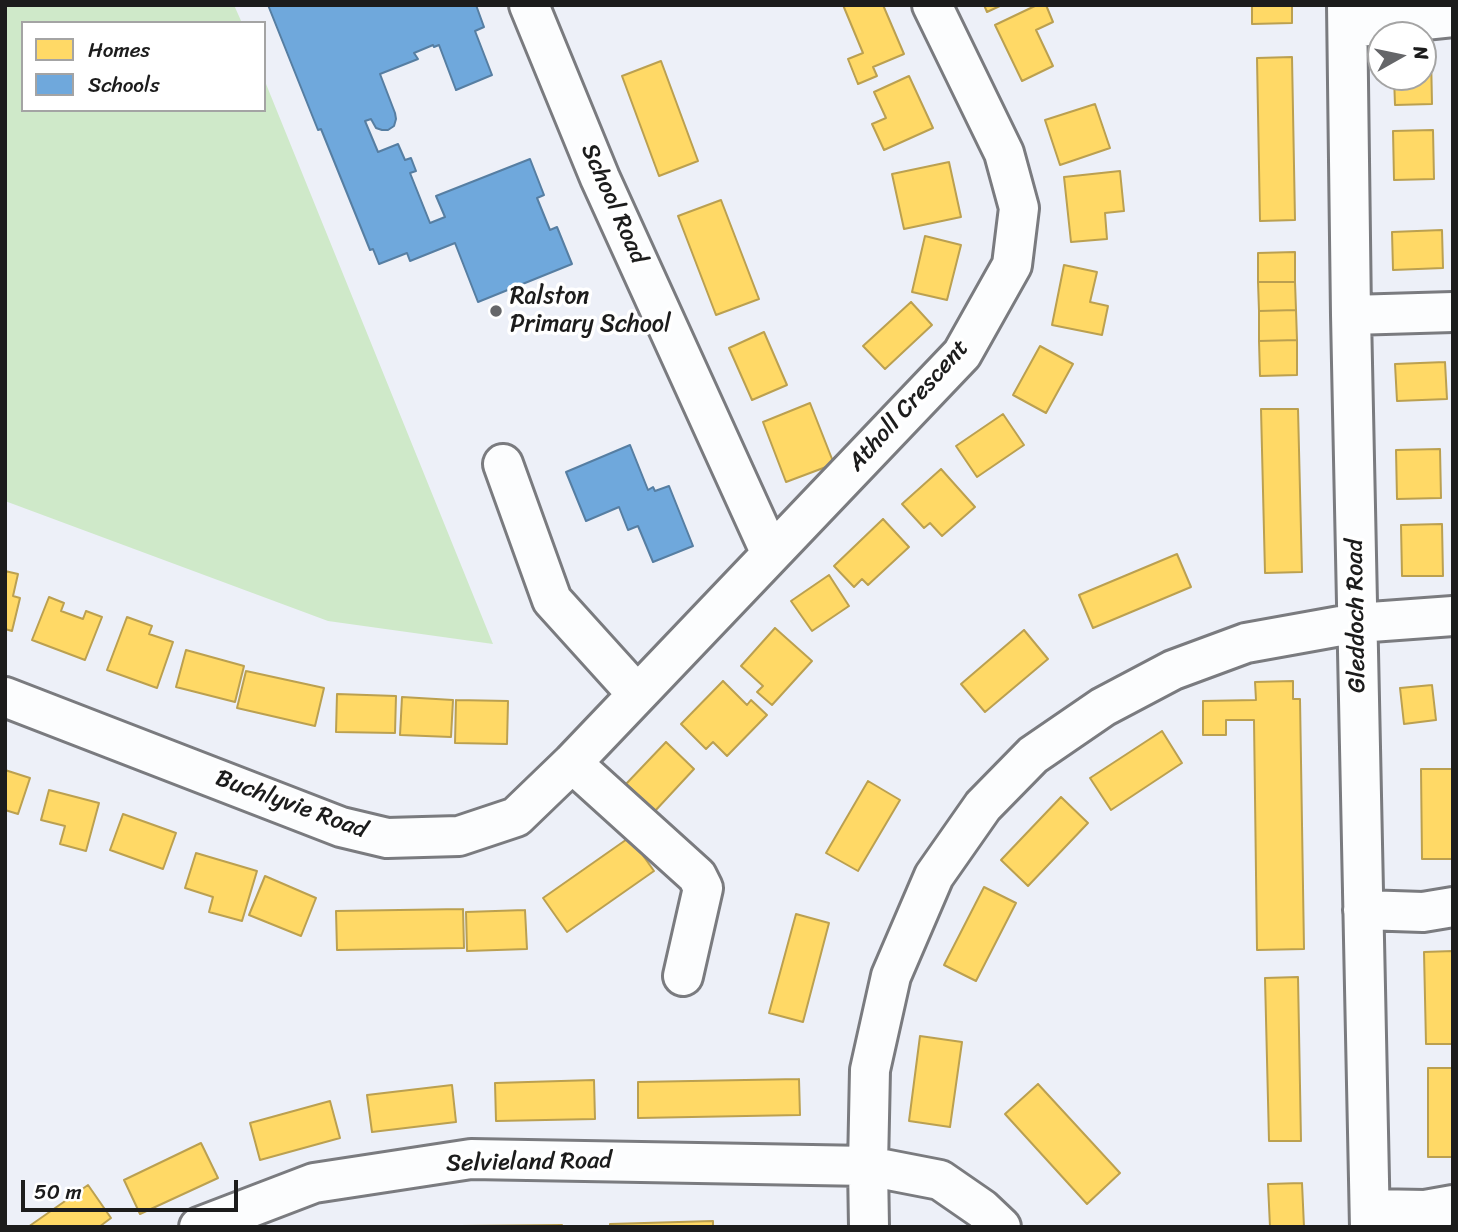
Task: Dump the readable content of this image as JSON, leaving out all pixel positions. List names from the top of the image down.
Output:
{
  "streets": {
    "street": [
      "School Road",
      "Atholl Crescent",
      "Gleddoch Road",
      "Buchlyvie Road",
      "Selvieland Road"
    ]
  },
  "crossings": [
    ["School Road", "Atholl Crescent"],
    ["School Road", "Buchlyvie Road"],
    ["Atholl Crescent", "Buchlyvie Road"]
  ],
  "places": ["Ralston Primary School"],
  "legend": ["Homes", "Schools"],
  "scale_bar": "50 m",
  "north": "right"
}
